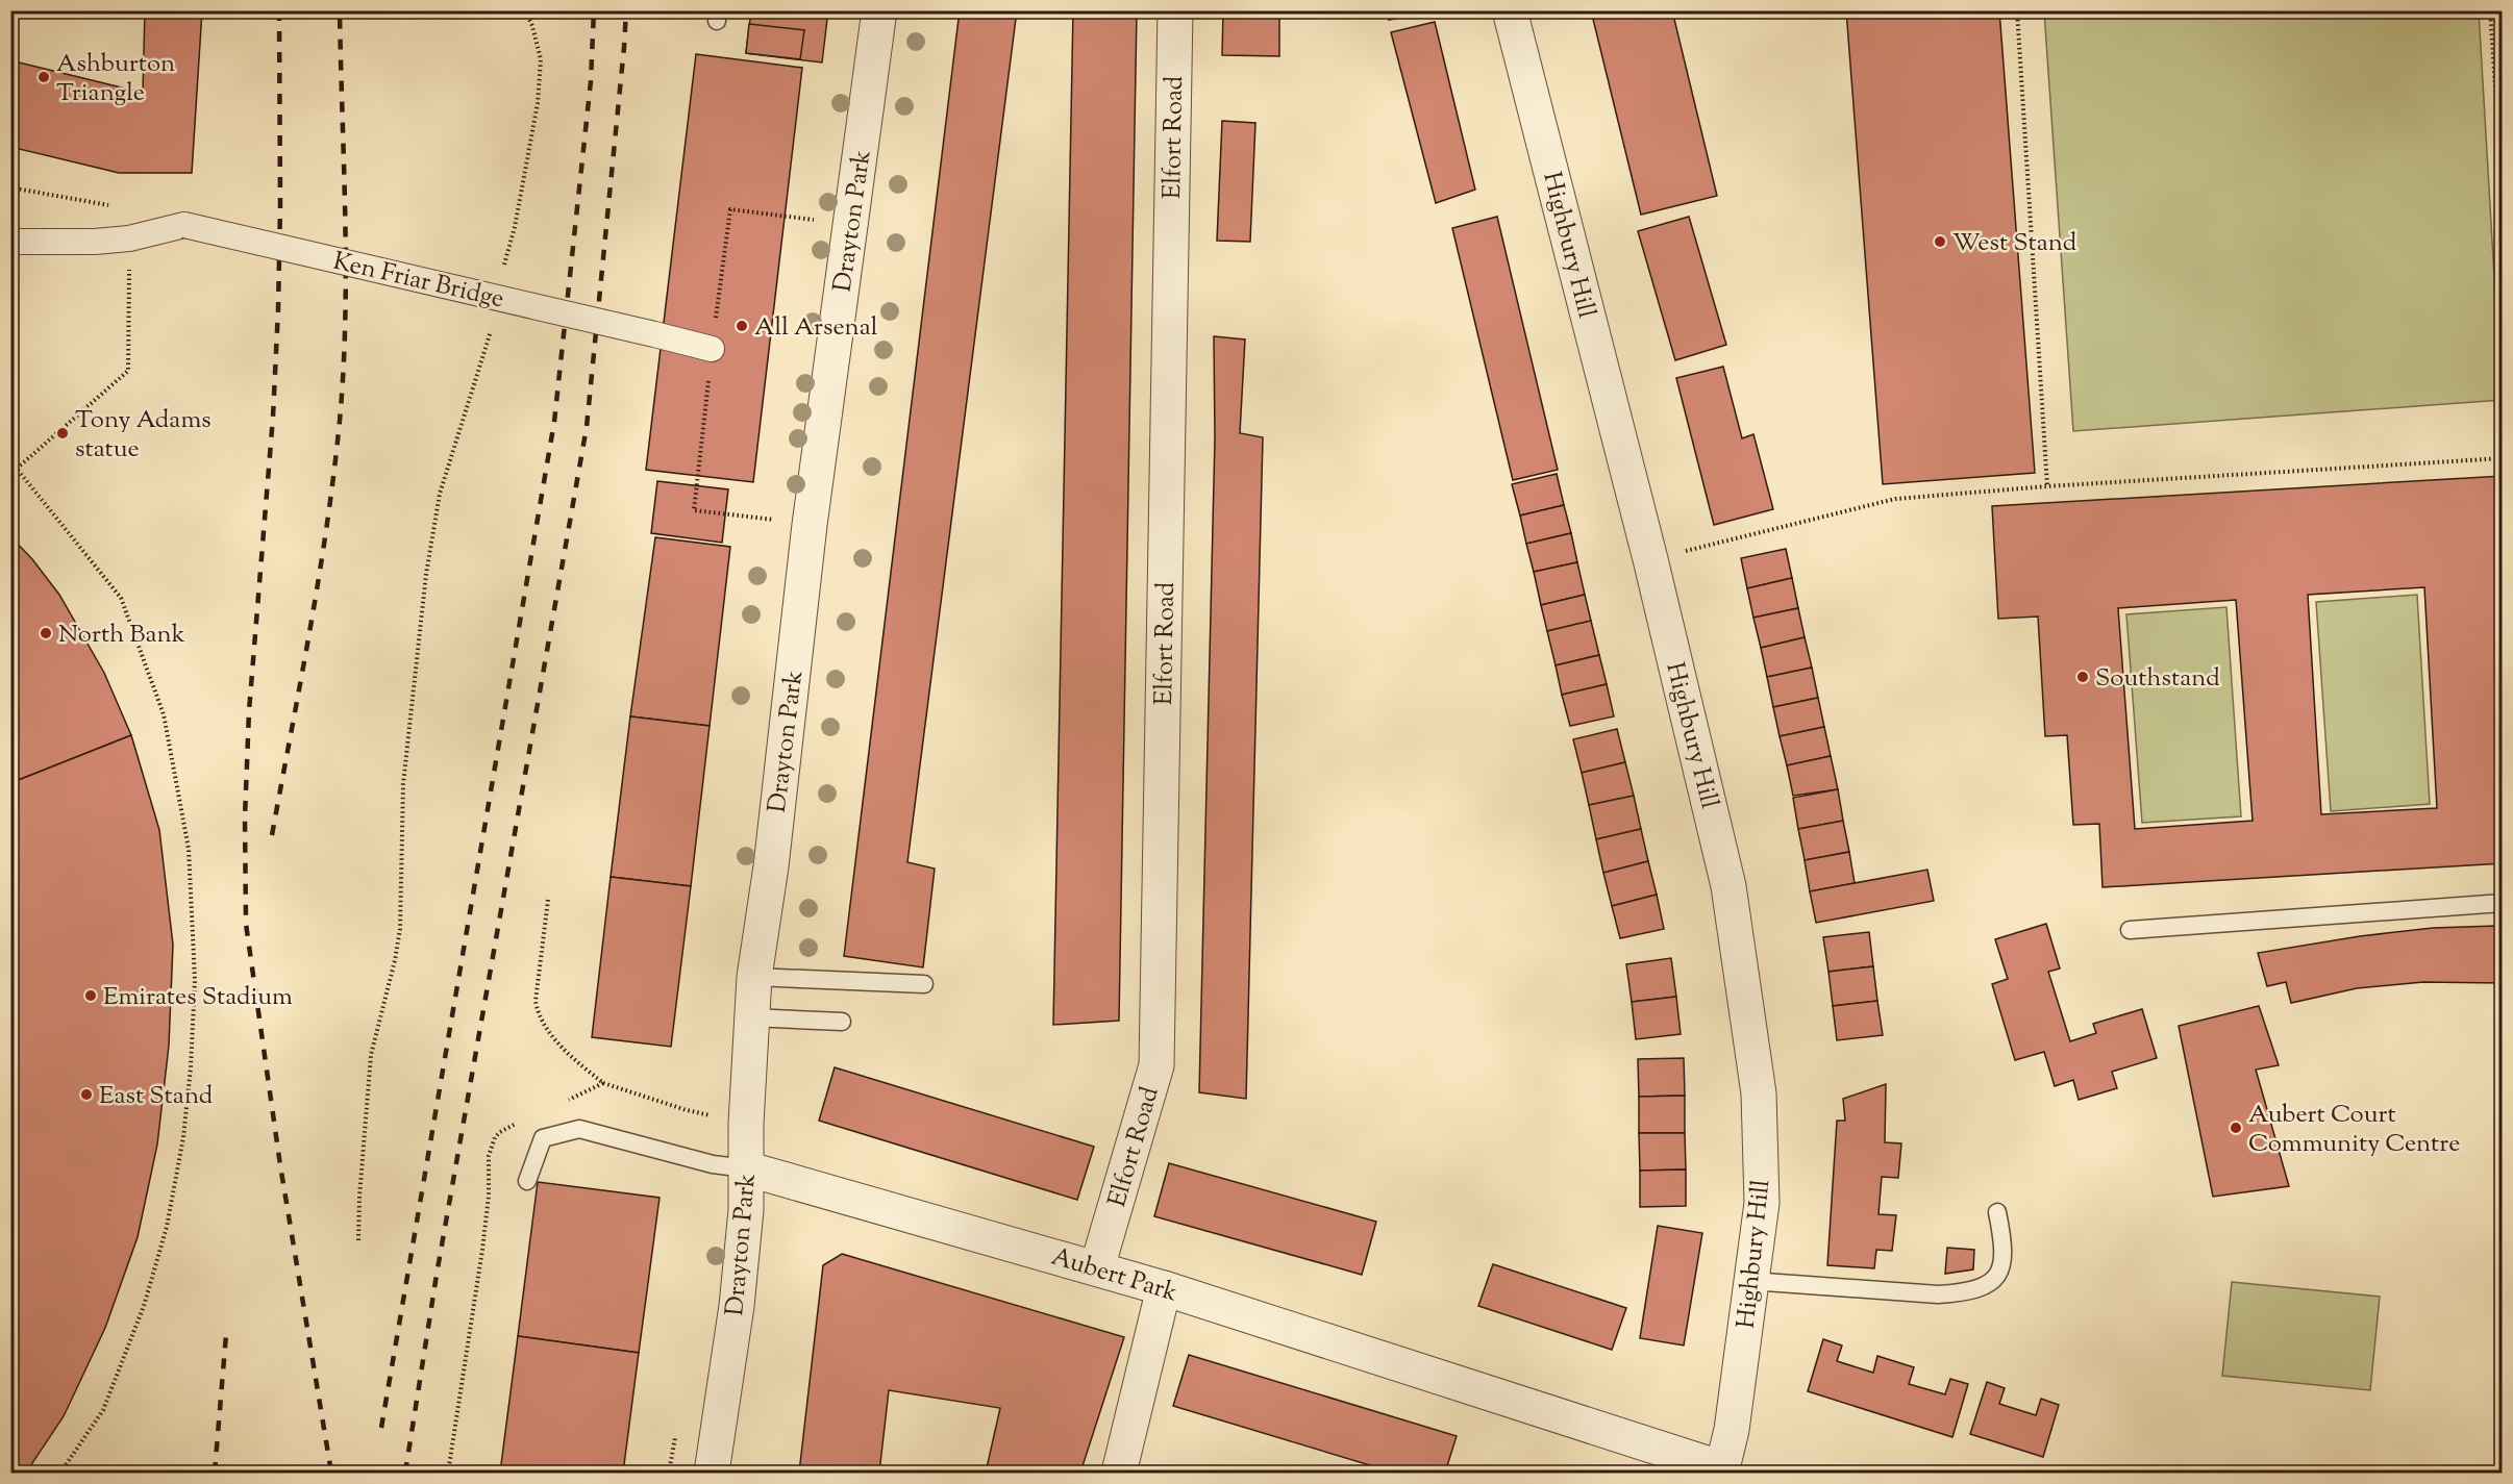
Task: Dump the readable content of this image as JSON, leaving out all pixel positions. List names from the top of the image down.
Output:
{
  "streets": {
    "street": [
      "Elfort Road",
      "Drayton Park",
      "Highbury Hill",
      "Ken Friar Bridge",
      "Aubert Park"
    ]
  },
  "crossings": [
    ["Elfort Road", "Aubert Park"],
    ["Drayton Park", "Aubert Park"],
    ["Highbury Hill", "Aubert Park"]
  ],
  "places": [
    "Ashburton Triangle",
    "West Stand",
    "All Arsenal",
    "Tony Adams statue",
    "North Bank",
    "Southstand",
    "Emirates Stadium",
    "East Stand",
    "Aubert Court Community Centre"
  ]
}
